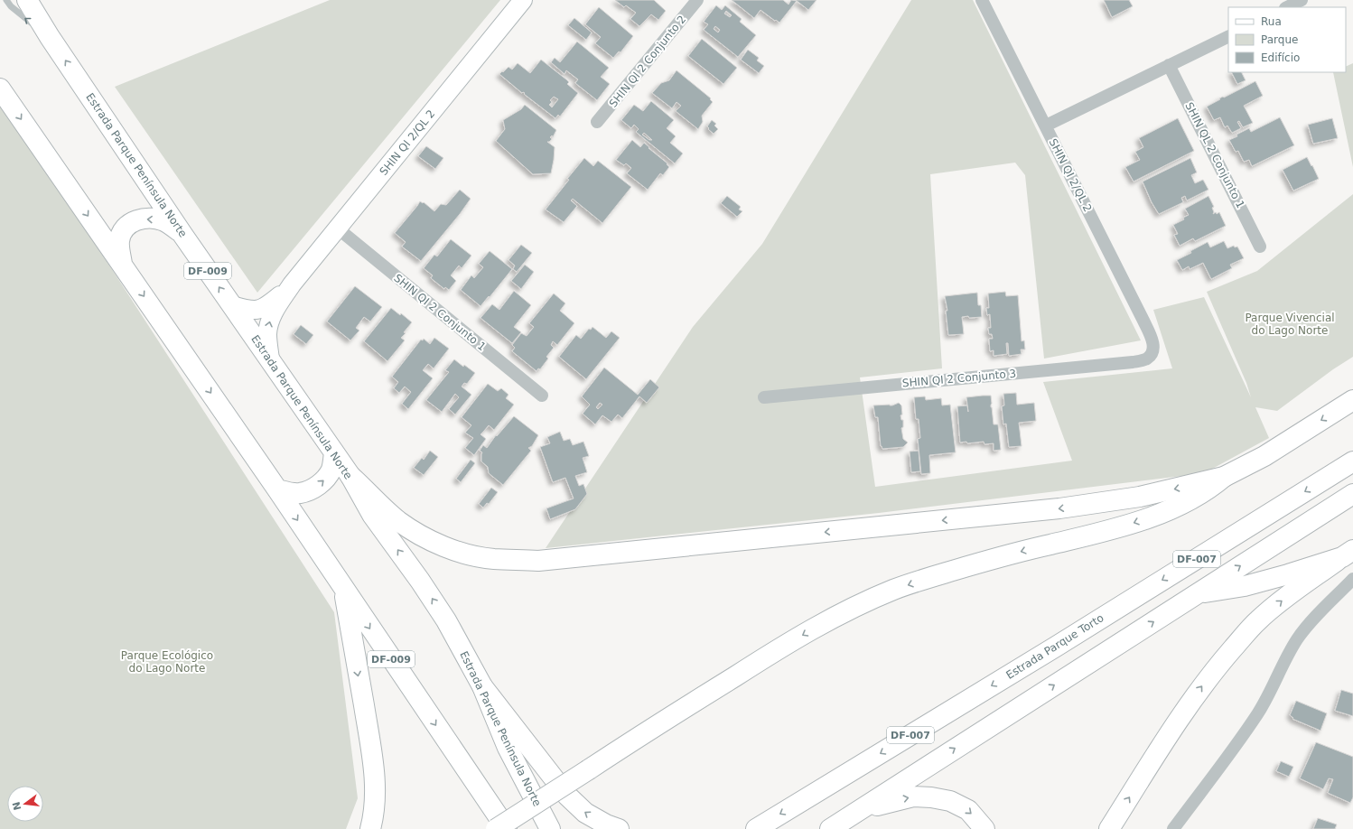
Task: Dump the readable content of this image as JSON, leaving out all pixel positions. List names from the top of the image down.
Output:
{
  "streets": {
    "main road": [
      "Estrada Parque Península Norte",
      "DF-009",
      "DF-007",
      "Estrada Parque Torto"
    ],
    "street": [
      "SHIN QI 2 Conjunto 2",
      "SHIN QI 2/QL 2",
      "SHIN QL 2 Conjunto 1",
      "SHIN QI 2 Conjunto 1",
      "SHIN QI 2 Conjunto 3"
    ]
  },
  "crossings": [
    ["SHIN QI 2/QL 2", "Estrada Parque Península Norte"],
    ["SHIN QI 2/QL 2", "SHIN QI 2 Conjunto 1"],
    ["SHIN QI 2/QL 2", "SHIN QI 2 Conjunto 3"]
  ],
  "parks": ["Parque Vivencial do Lago Norte", "Parque Ecológico do Lago Norte"],
  "legend": ["Rua", "Parque", "Edifício"],
  "north": "left"
}
